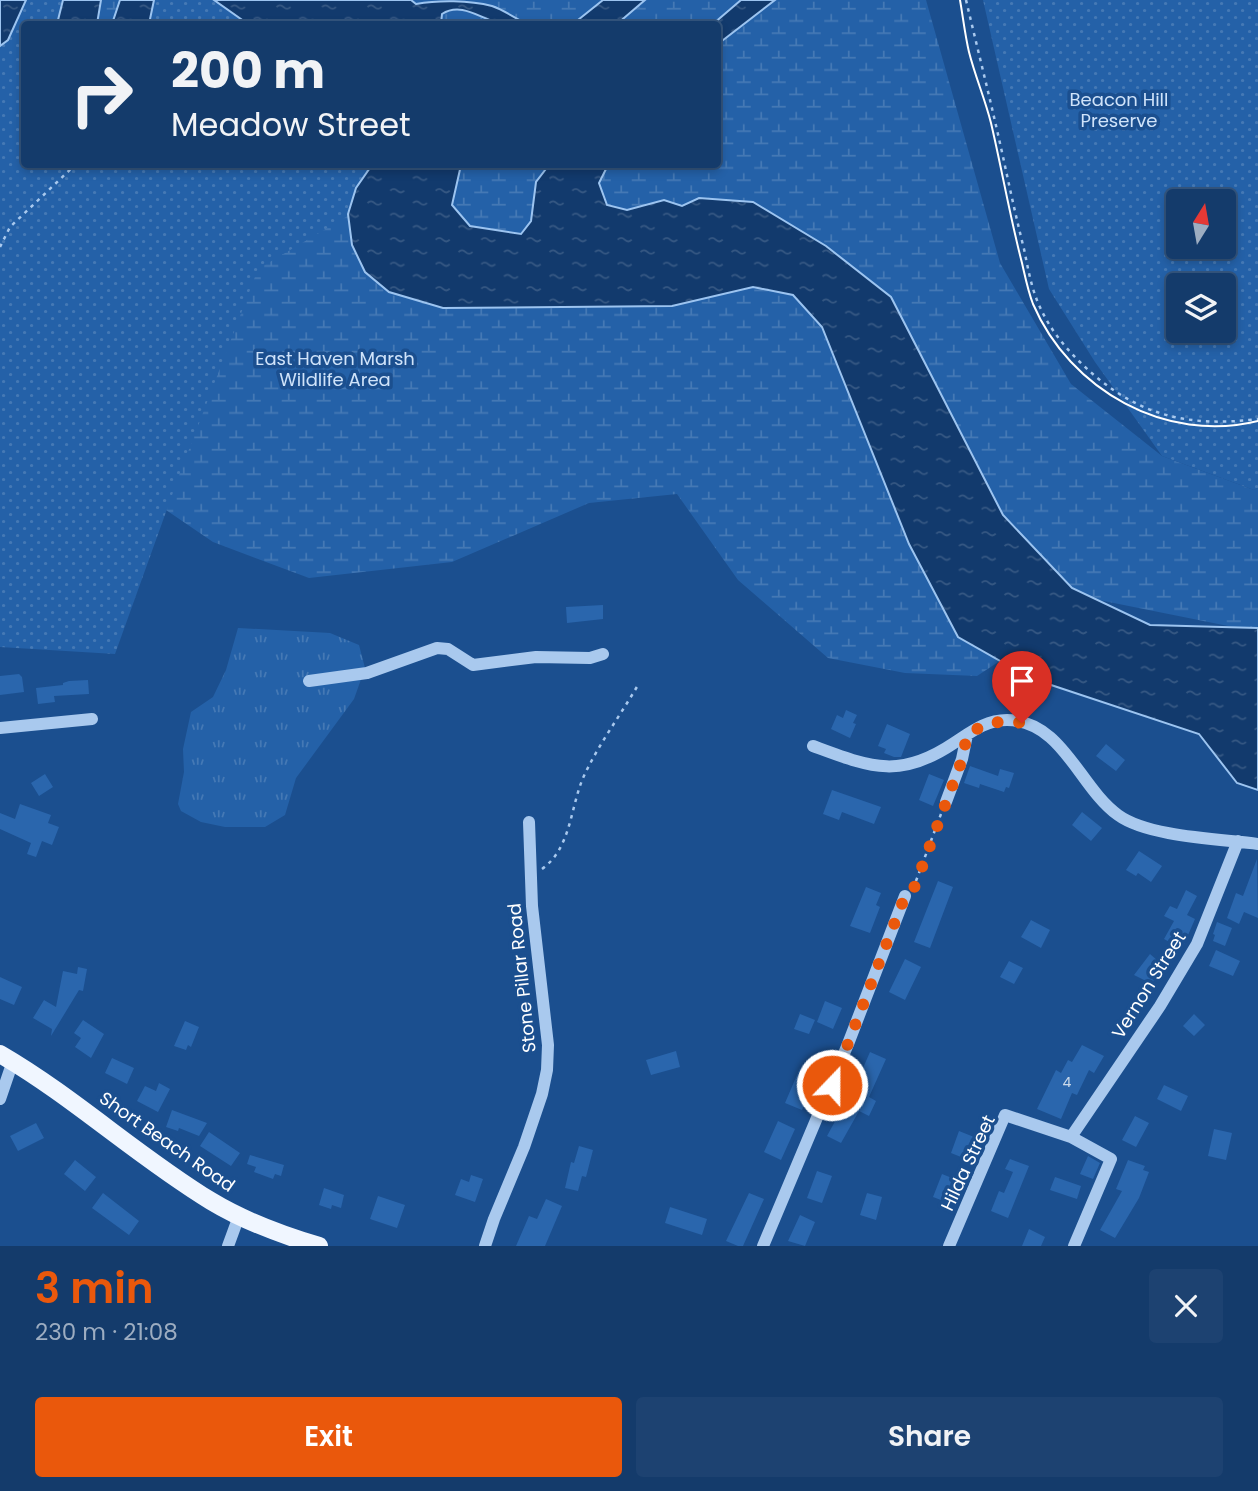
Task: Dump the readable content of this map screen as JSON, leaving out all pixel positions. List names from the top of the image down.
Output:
{
  "streets": {
    "main road": ["Short Beach Road"],
    "street": ["Stone Pillar Road", "Vernon Street", "Hilda Street"]
  },
  "crossings": [
    ["Vernon Street", "Hilda Street"]
  ],
  "parks": ["Beacon Hill Preserve", "East Haven Marsh Wildlife Area"],
  "house_numbers": ["4"],
  "north": "top",
  "page": {
    "turn": ["200 m", "Meadow Street"],
    "heading": ["3 min", "230 m · 21:08"],
    "buttons": ["Exit", "Share"]
  }
}
